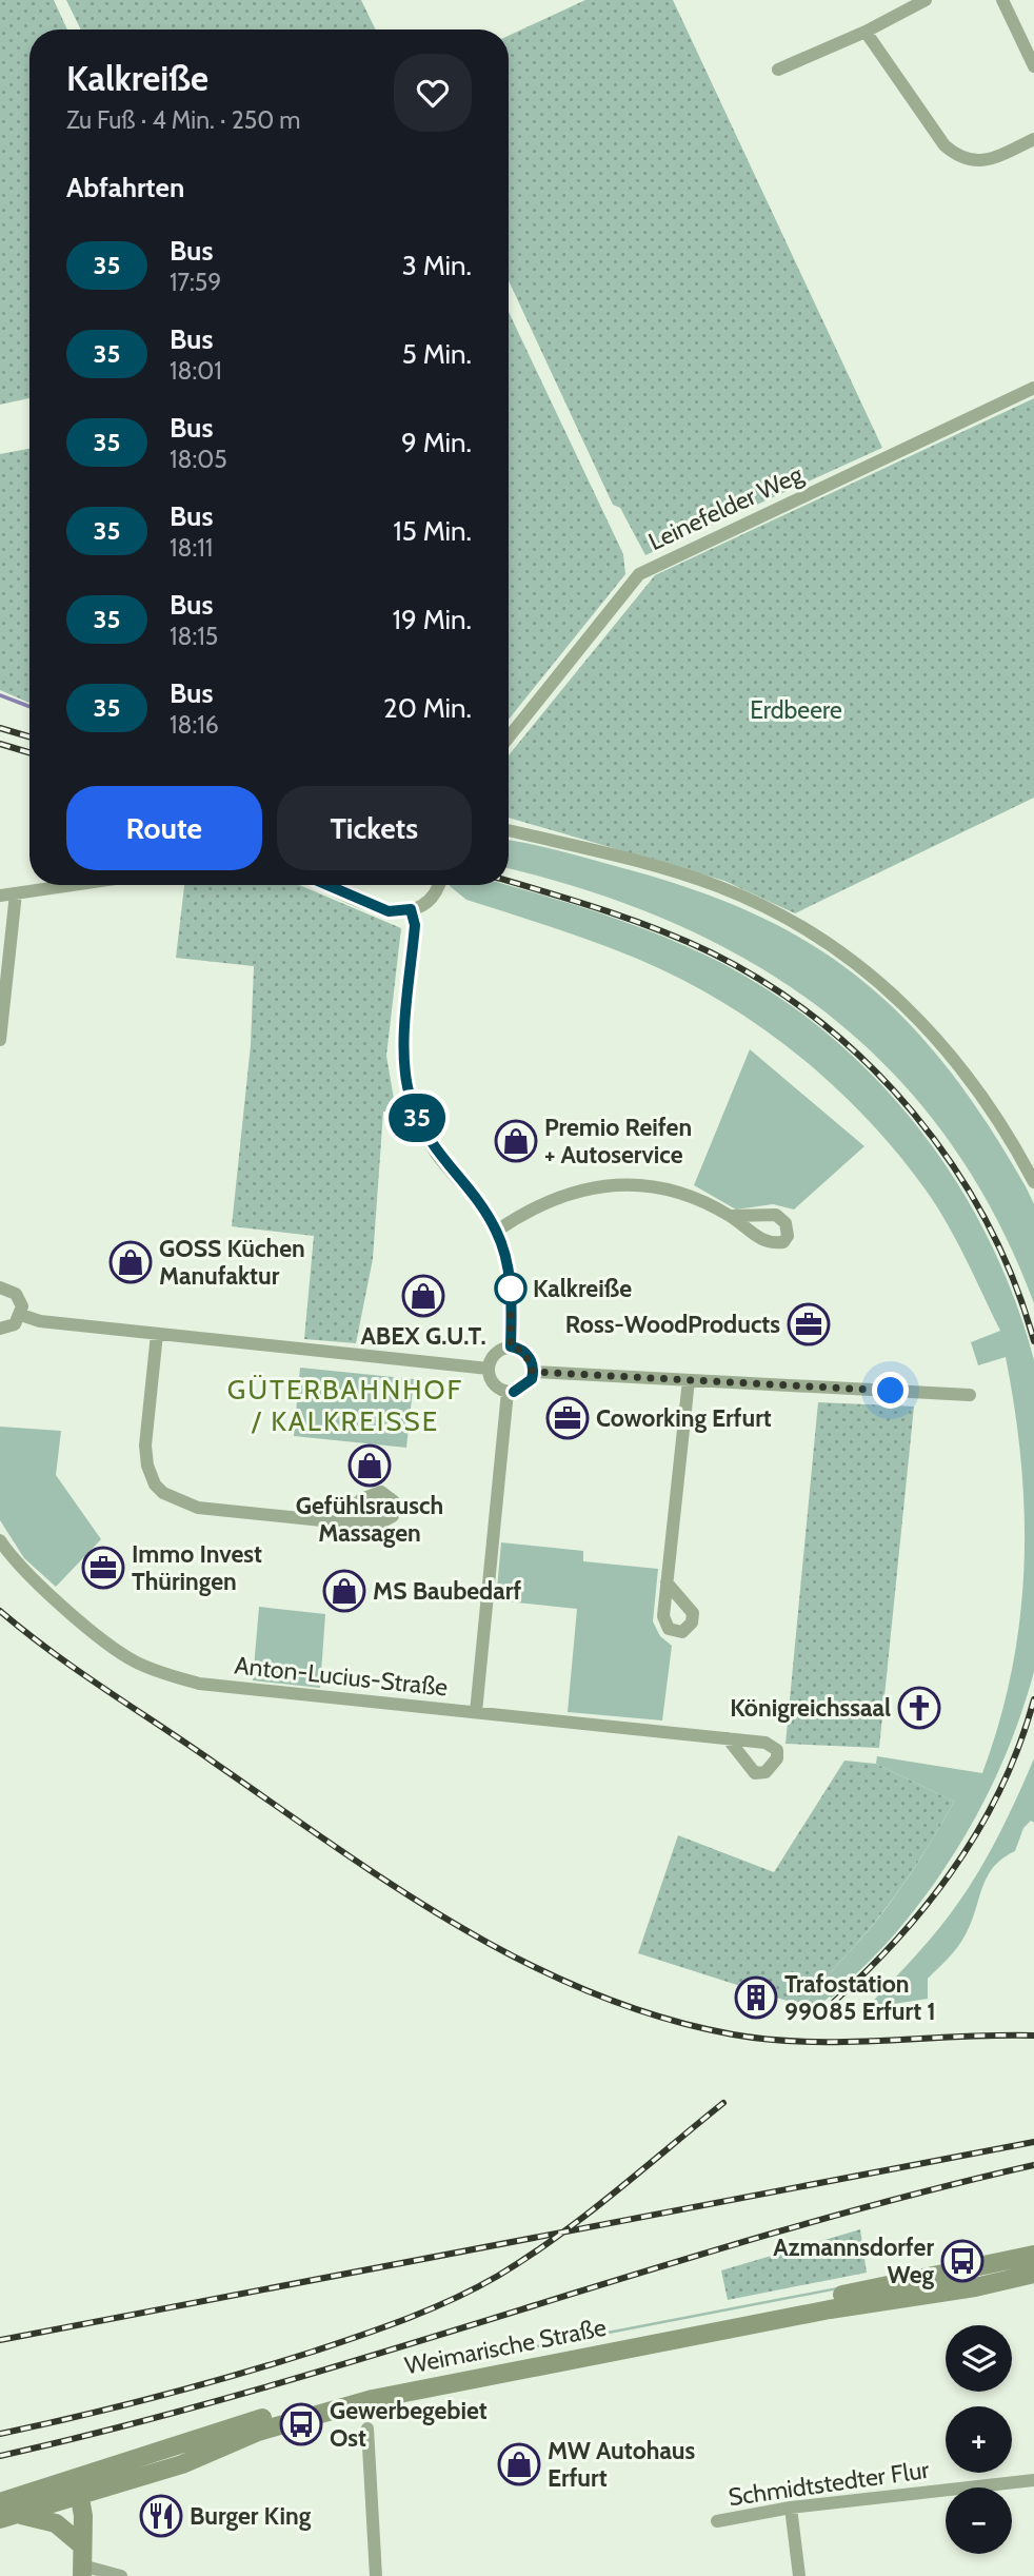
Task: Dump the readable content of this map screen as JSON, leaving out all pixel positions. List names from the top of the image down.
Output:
{
  "streets": {
    "main road": ["Weimarische Straße"],
    "street": ["Leinefelder Weg", "Anton-Lucius-Straße", "Schmidtstedter Flur"]
  },
  "districts": ["GÜTERBAHNHOF / KALKREISSE"],
  "parks": ["Erdbeere"],
  "places": {
    "shop": [
      "Premio Reifen + Autoservice",
      "GOSS Küchen Manufaktur",
      "ABEX G.U.T.",
      "Gefühlsrausch Massagen",
      "MS Baubedarf",
      "MW Autohaus Erfurt"
    ],
    "other": ["Kalkreiße"],
    "office": ["Ross-WoodProducts", "Coworking Erfurt", "Immo Invest Thüringen"],
    "church": ["Königreichssaal"],
    "building": ["Trafostation 99085 Erfurt 1"],
    "bus stop": ["Azmannsdorfer Weg", "Gewerbegebiet Ost"],
    "restaurant": ["Burger King"]
  },
  "lines": ["bus line 35"],
  "page": {
    "on_map": "35",
    "heading": [
      ["Kalkreiße", "Zu Fuß · 4 Min. · 250 m"],
      "Abfahrten"
    ],
    "list": [
      {
        "mark": "35",
        "name": "Bus",
        "note": "17:59",
        "value": "3 Min."
      },
      {
        "mark": "35",
        "name": "Bus",
        "note": "18:01",
        "value": "5 Min."
      },
      {
        "mark": "35",
        "name": "Bus",
        "note": "18:05",
        "value": "9 Min."
      },
      {
        "mark": "35",
        "name": "Bus",
        "note": "18:11",
        "value": "15 Min."
      },
      {
        "mark": "35",
        "name": "Bus",
        "note": "18:15",
        "value": "19 Min."
      },
      {
        "mark": "35",
        "name": "Bus",
        "note": "18:16",
        "value": "20 Min."
      }
    ],
    "buttons": ["Route", "Tickets"],
    "map_buttons": ["+", "−"]
  }
}
